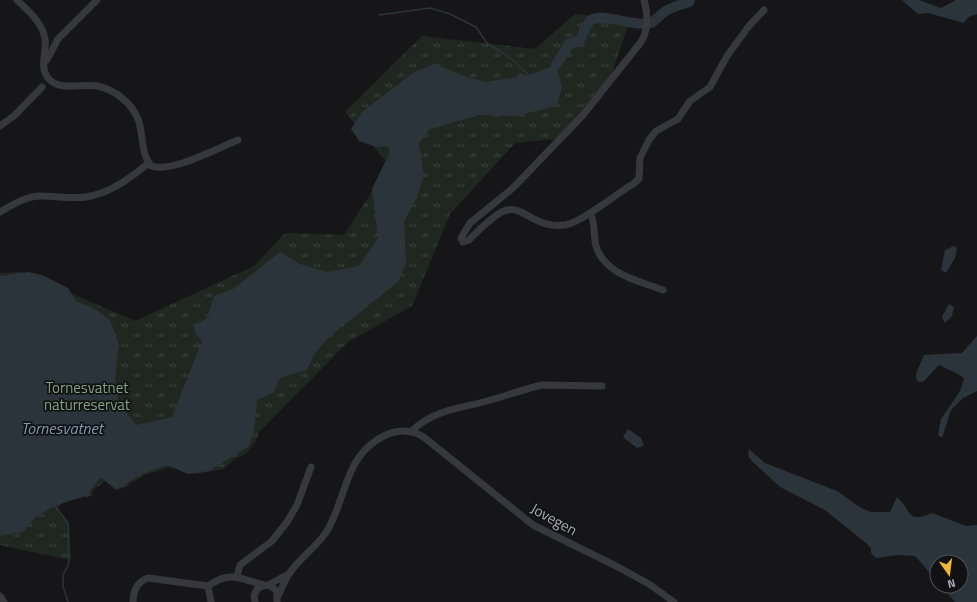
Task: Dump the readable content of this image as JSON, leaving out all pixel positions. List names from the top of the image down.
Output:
{
  "streets": {
    "street": ["Jovegen"]
  },
  "water": ["Tornesvatnet"],
  "parks": ["Tornesvatnet naturreservat"],
  "north": "bottom"
}
